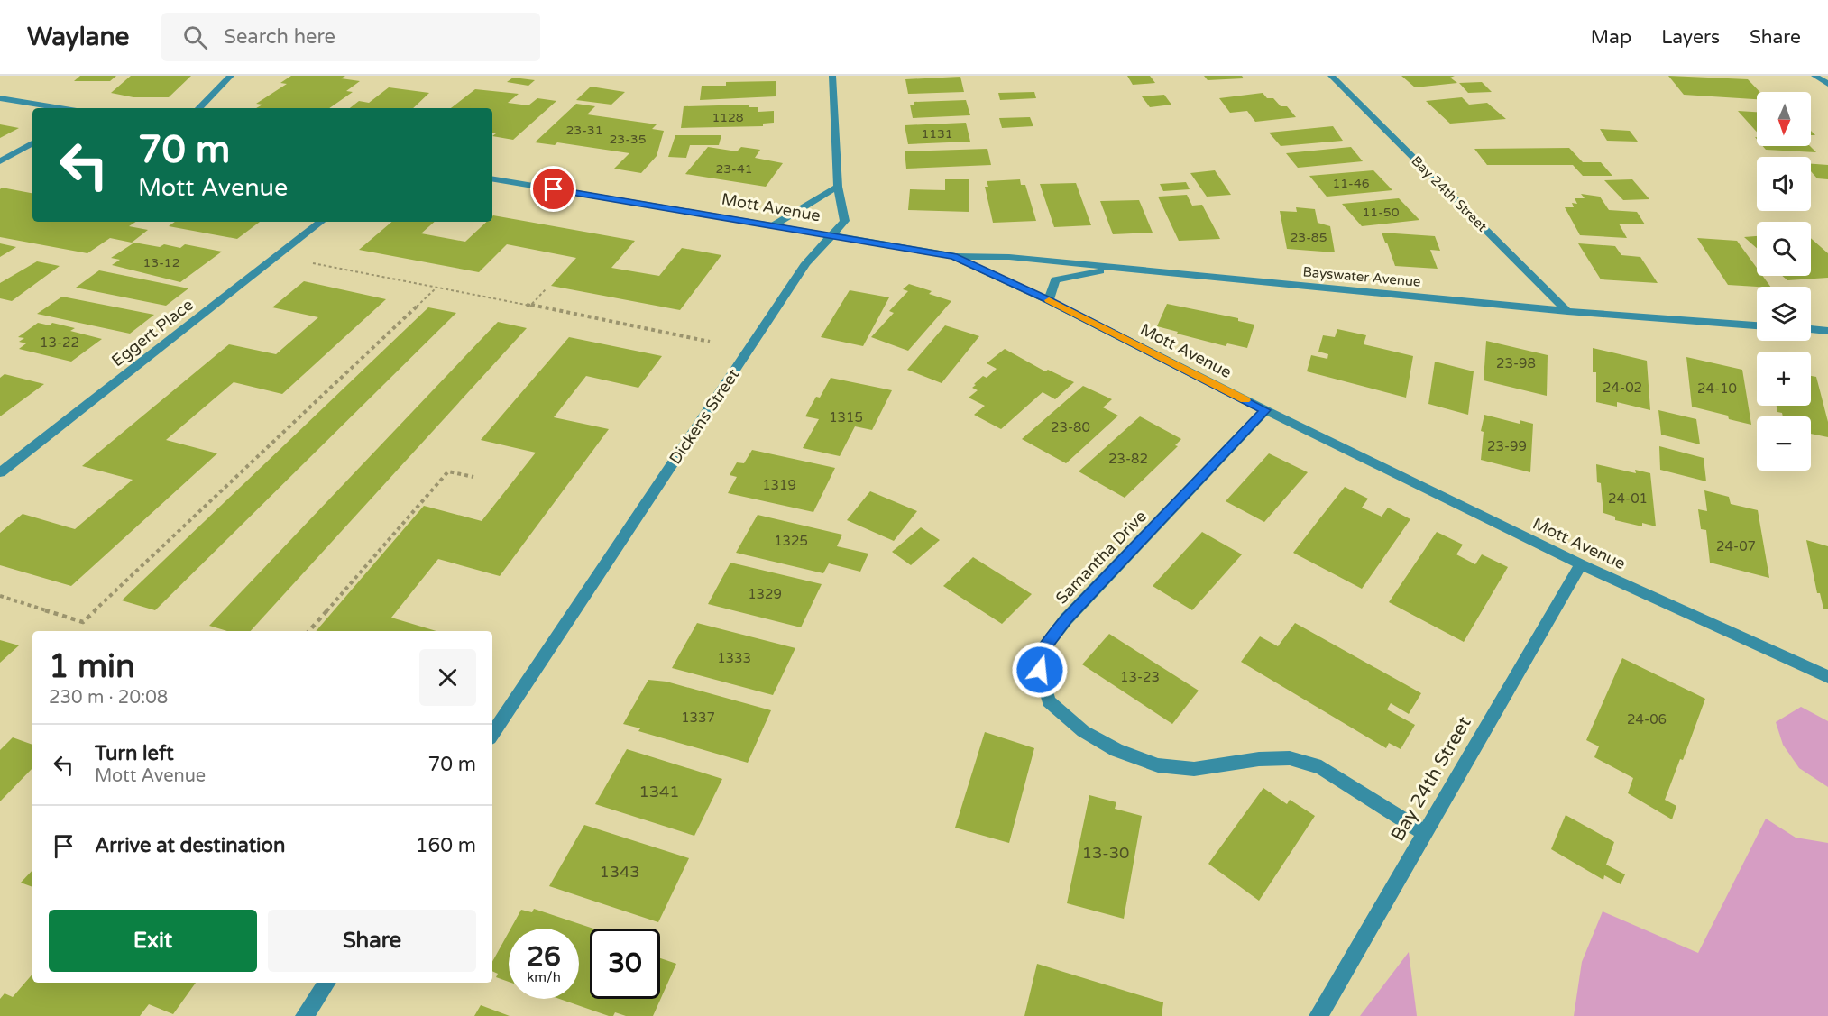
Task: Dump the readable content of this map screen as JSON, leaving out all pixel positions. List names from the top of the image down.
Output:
{
  "streets": {
    "street": [
      "Bay 24th Street",
      "Mott Avenue",
      "Bayswater Avenue",
      "Eggert Place",
      "Dickens Street",
      "Samantha Drive"
    ]
  },
  "crossings": [
    ["Bay 24th Street", "Mott Avenue"],
    ["Bay 24th Street", "Bayswater Avenue"],
    ["Bay 24th Street", "Samantha Drive"],
    ["Mott Avenue", "Bayswater Avenue"],
    ["Mott Avenue", "Dickens Street"],
    ["Mott Avenue", "Samantha Drive"]
  ],
  "house_numbers": [
    "1128",
    "23-31",
    "1131",
    "23-35",
    "23-41",
    "11-46",
    "11-50",
    "23-85",
    "13-12",
    "13-22",
    "23-98",
    "24-02",
    "24-10",
    "1315",
    "23-80",
    "23-99",
    "23-82",
    "1319",
    "24-01",
    "1325",
    "24-07",
    "1329",
    "1333",
    "13-23",
    "1337",
    "24-06",
    "1341",
    "13-30",
    "1343"
  ],
  "north": "bottom",
  "page": {
    "header": "Waylane",
    "search": "Search here",
    "nav": ["Map", "Layers", "Share"],
    "map_buttons": ["+", "−"],
    "turn": ["70 m", "Mott Avenue"],
    "heading": ["1 min", "230 m · 20:08"],
    "list": [
      {
        "name": "Turn left",
        "note": "Mott Avenue",
        "value": "70 m"
      },
      {
        "name": "Arrive at destination",
        "value": "160 m"
      }
    ],
    "buttons": ["Exit", "Share"],
    "speed": "26 km/h",
    "limit": "30"
  }
}
